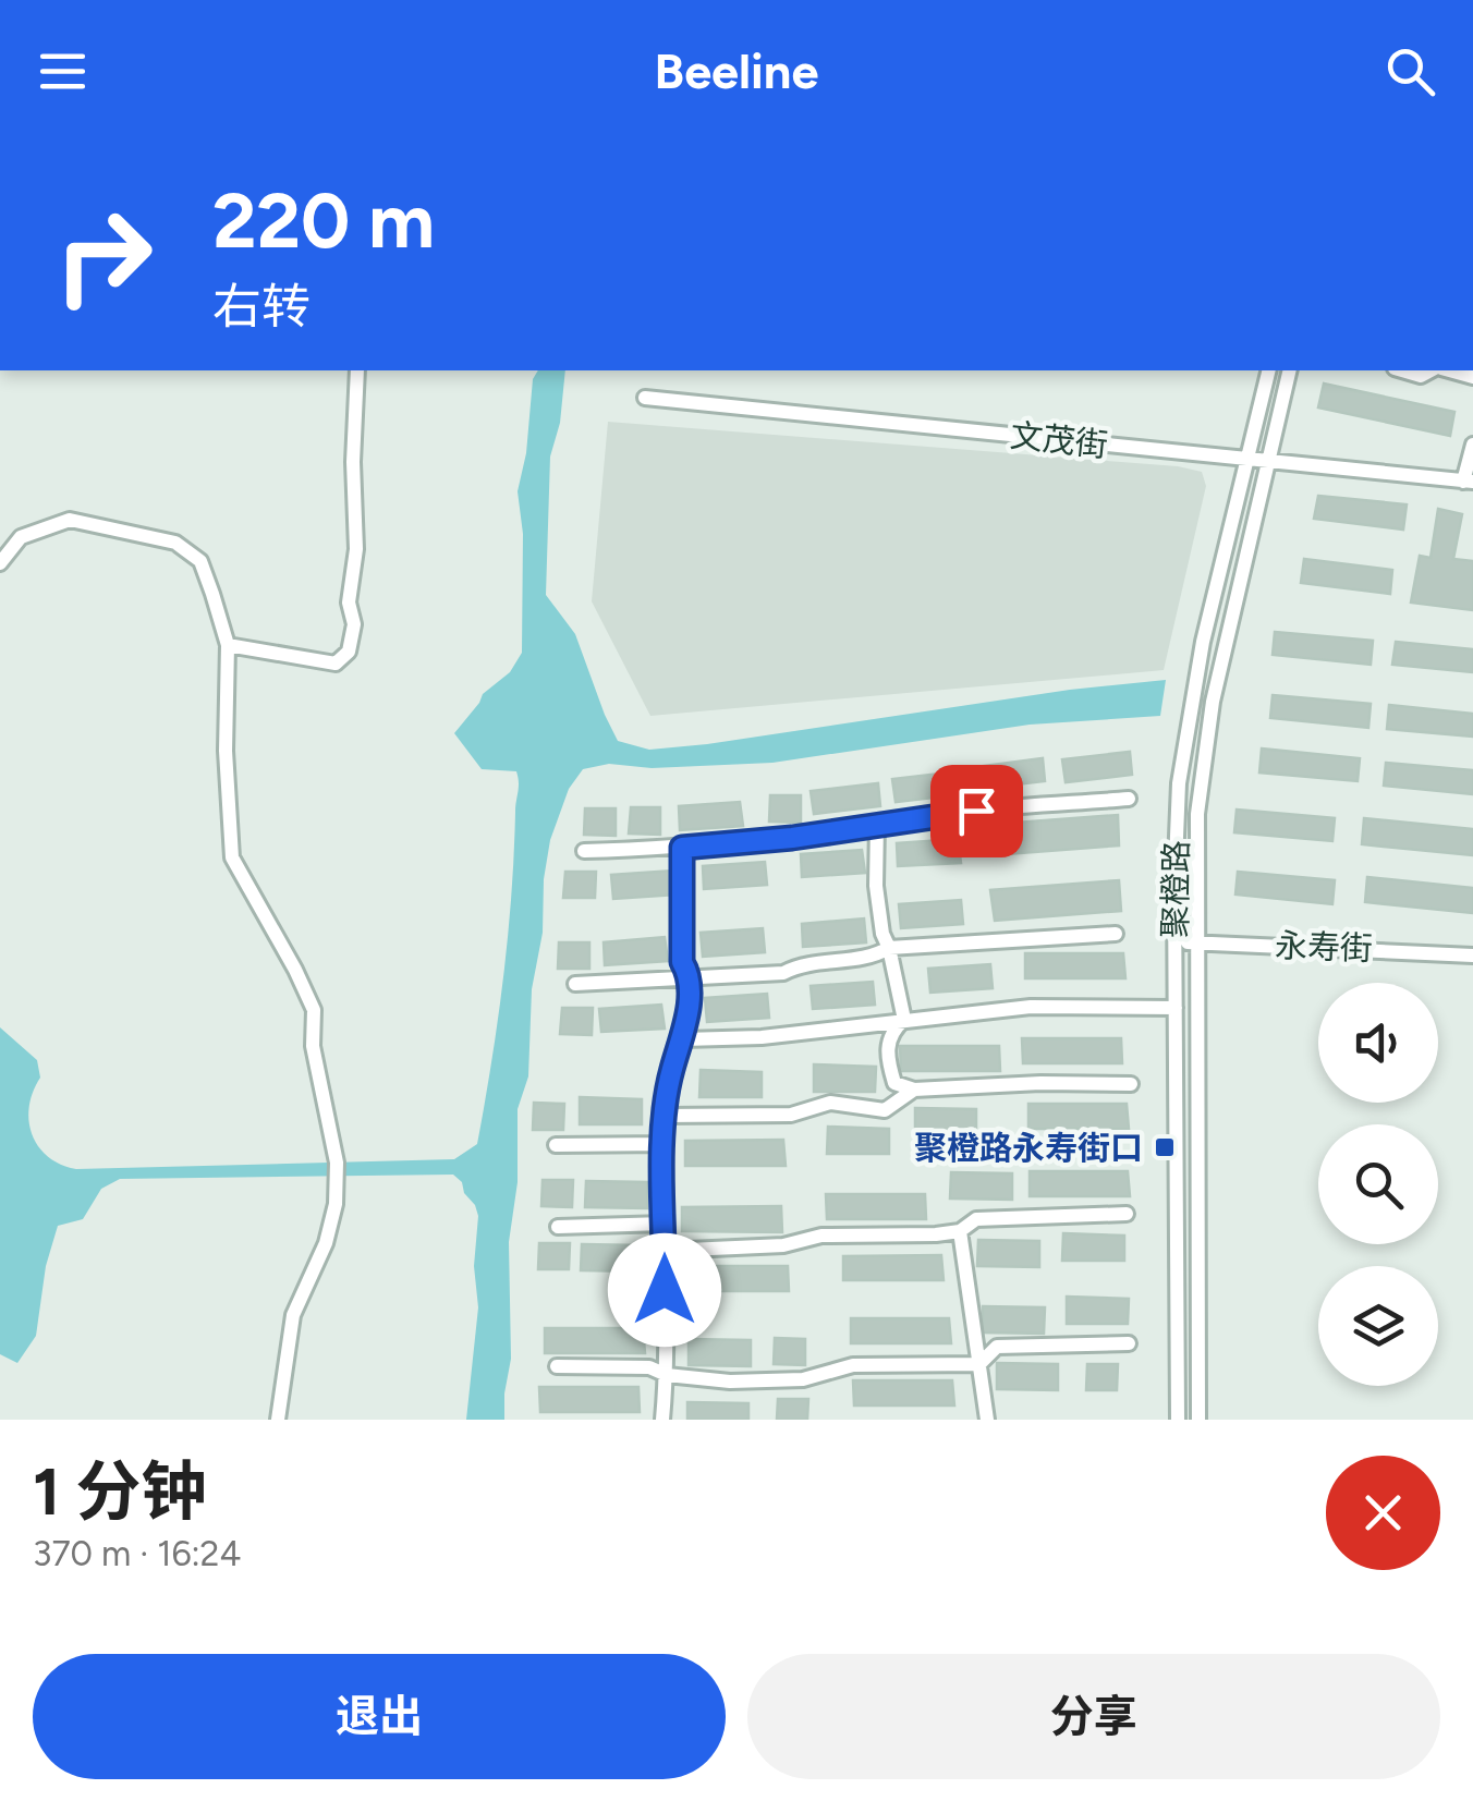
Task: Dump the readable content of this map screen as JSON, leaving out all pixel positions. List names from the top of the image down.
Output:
{
  "streets": {
    "street": ["文茂街", "聚橙路", "永寿街"]
  },
  "crossings": [
    ["文茂街", "聚橙路"],
    ["聚橙路", "永寿街"]
  ],
  "places": {
    "transit": ["聚橙路永寿街口"]
  },
  "page": {
    "header": "Beeline",
    "turn": ["220 m", "右转"],
    "heading": ["1 分钟", "370 m · 16:24"],
    "buttons": ["退出", "分享"]
  }
}
